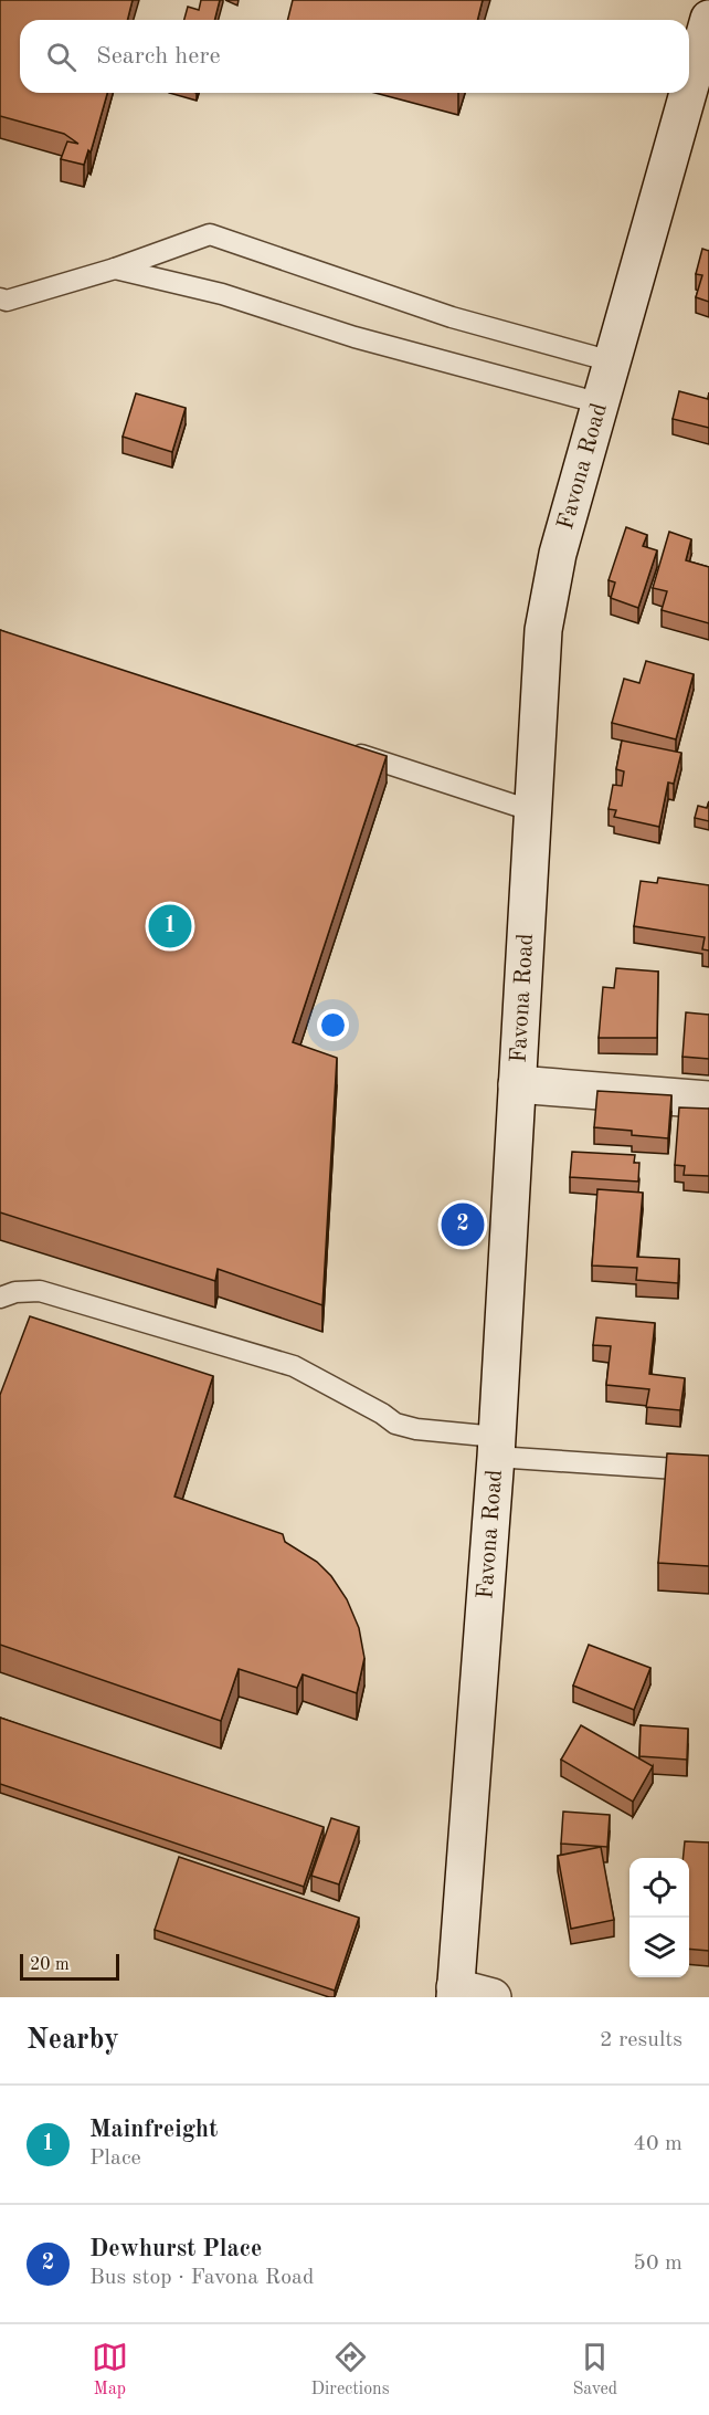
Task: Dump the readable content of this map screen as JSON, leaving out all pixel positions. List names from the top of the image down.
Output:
{
  "streets": {
    "main road": ["Favona Road"]
  },
  "scale_bar": "20 m",
  "page": {
    "search": "Search here",
    "pins": ["1", "2"],
    "scale": "20 m",
    "heading": ["Nearby", "2 results"],
    "list": [
      {
        "mark": "1",
        "name": "Mainfreight",
        "note": "Place",
        "value": "40 m"
      },
      {
        "mark": "2",
        "name": "Dewhurst Place",
        "note": "Bus stop · Favona Road",
        "value": "50 m"
      }
    ],
    "nav": ["Map", "Directions", "Saved"]
  }
}
